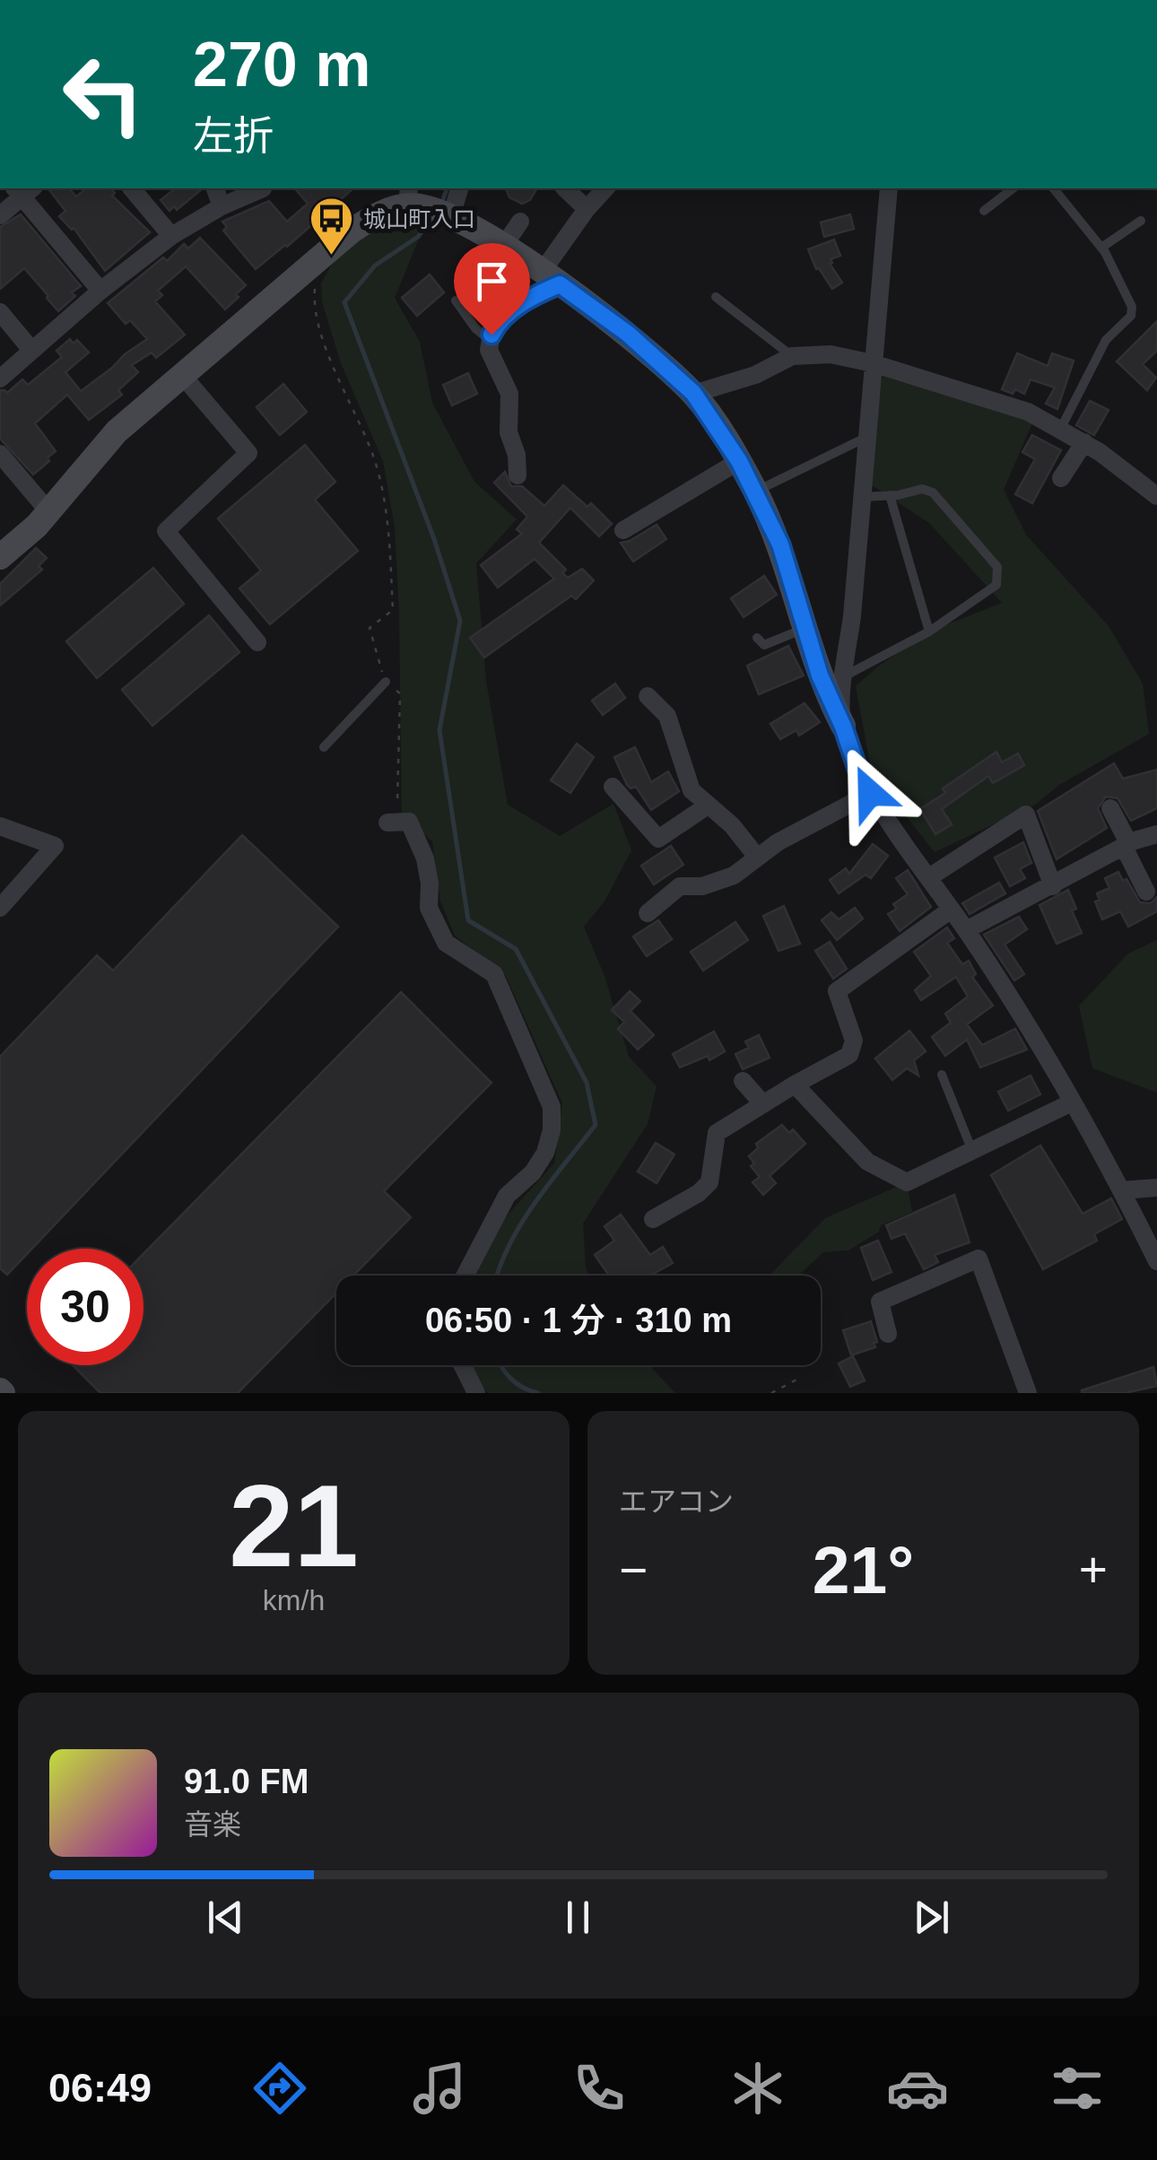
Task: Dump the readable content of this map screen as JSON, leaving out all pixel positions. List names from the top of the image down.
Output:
{
  "places": {
    "bus stop": ["城山町入口"]
  },
  "page": {
    "turn": ["270 m", "左折"],
    "limit": "30",
    "trip": "06:50 · 1 分 · 310 m",
    "tile": [
      ["21", "km/h"],
      "エアコン"
    ],
    "heat": ["−", "21°", "+"],
    "song": ["91.0 FM", "音楽"],
    "tabs": "06:49"
  }
}
